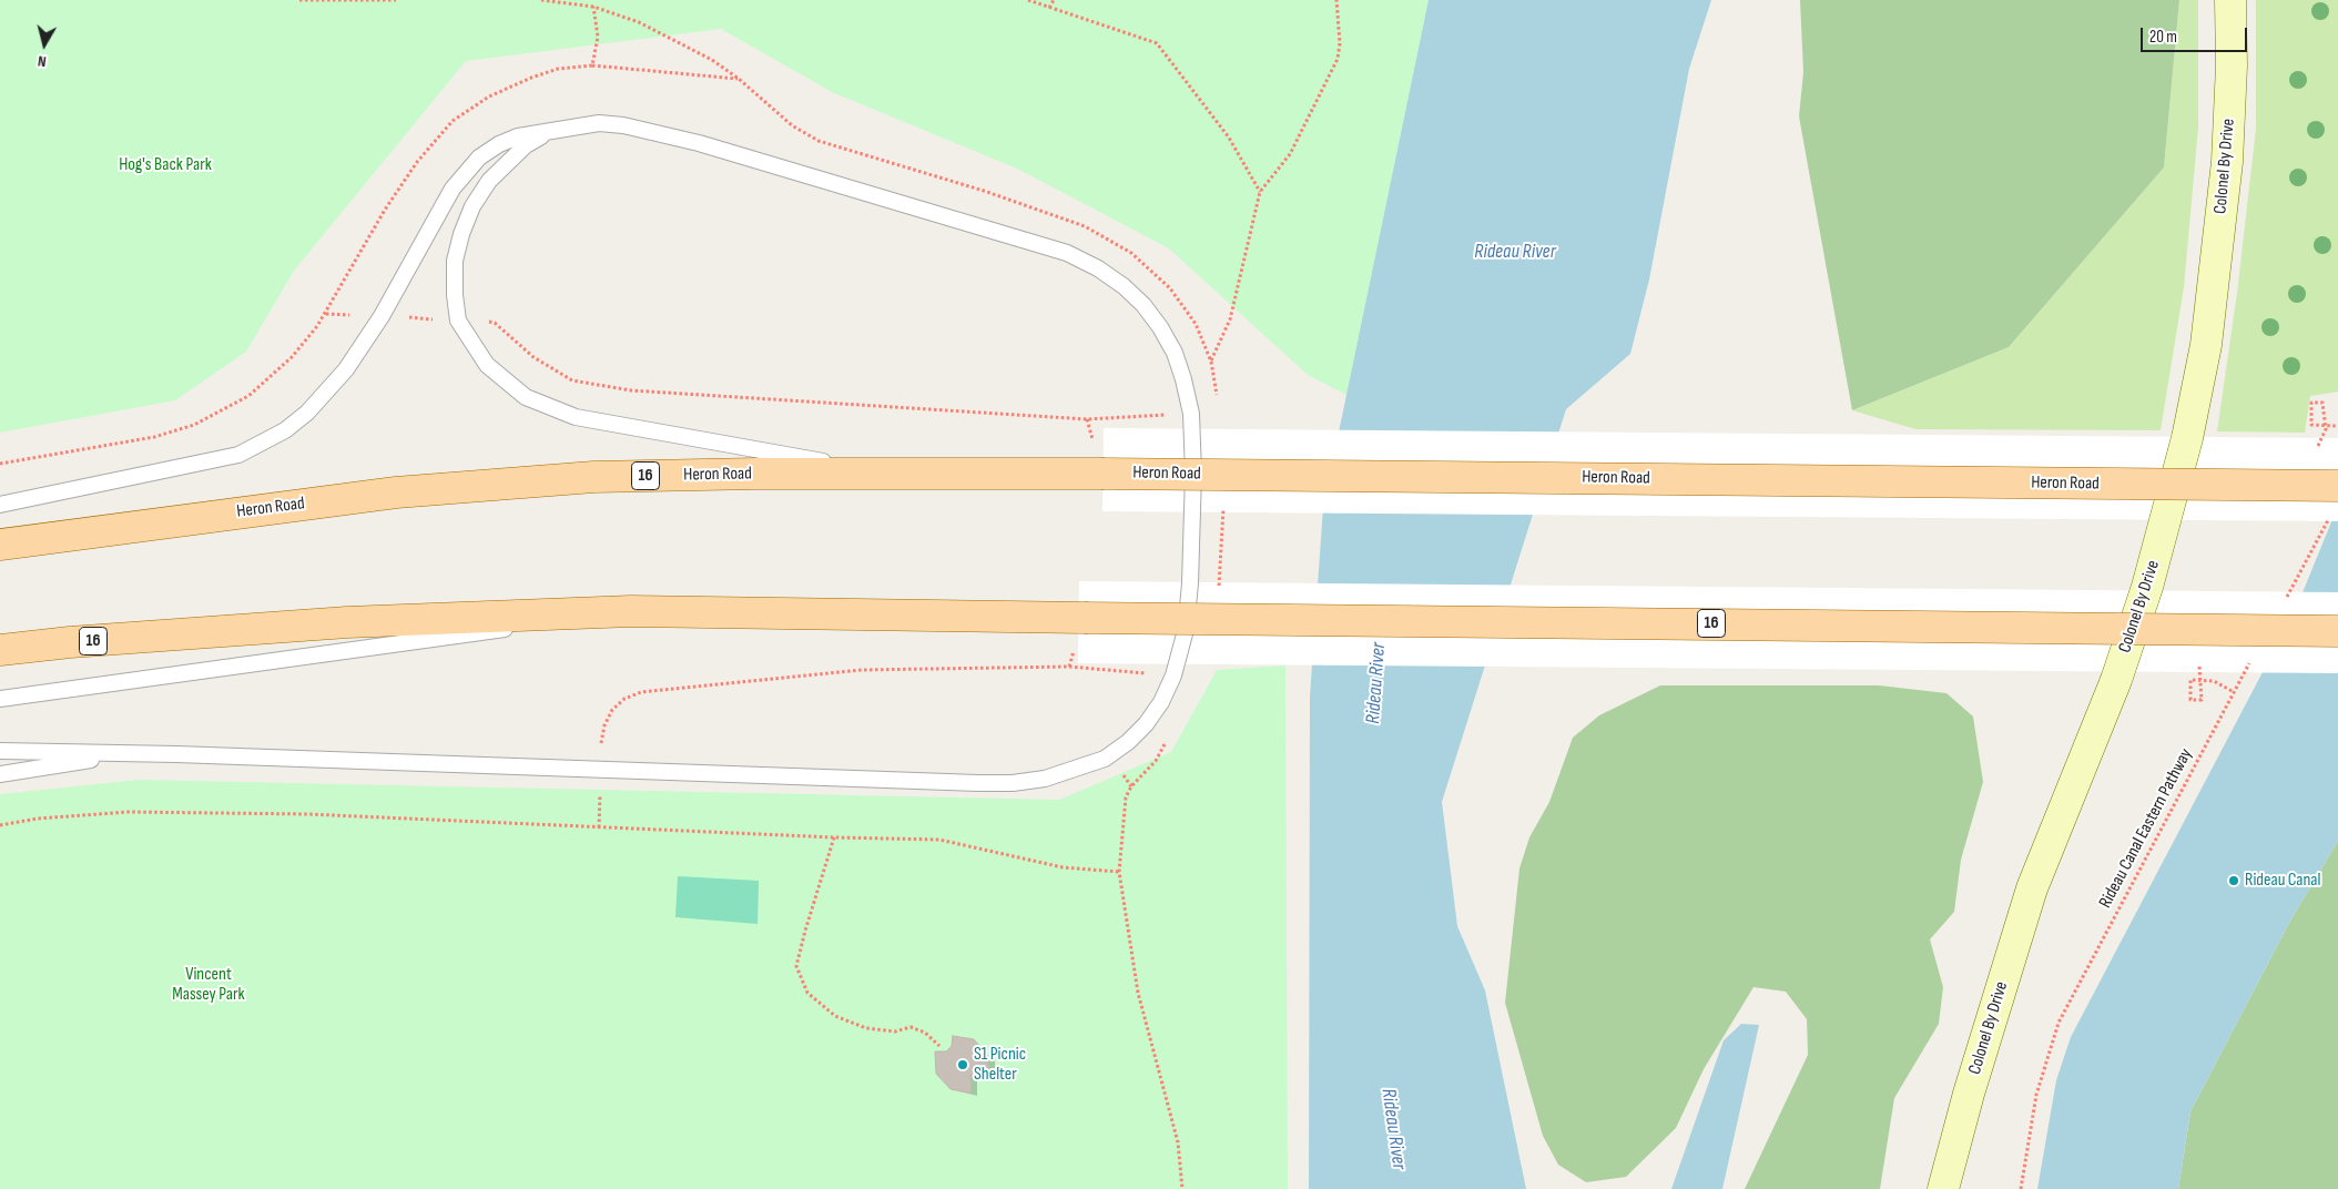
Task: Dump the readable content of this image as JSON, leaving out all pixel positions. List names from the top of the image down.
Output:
{
  "streets": {
    "main road": ["Colonel By Drive", "Heron Road", "16"],
    "path": ["Rideau Canal Eastern Pathway"]
  },
  "water": ["Rideau River"],
  "parks": ["Hog's Back Park", "Vincent Massey Park"],
  "places": ["Rideau Canal", "S1 Picnic Shelter"],
  "scale_bar": "20 m",
  "north": "bottom"
}
